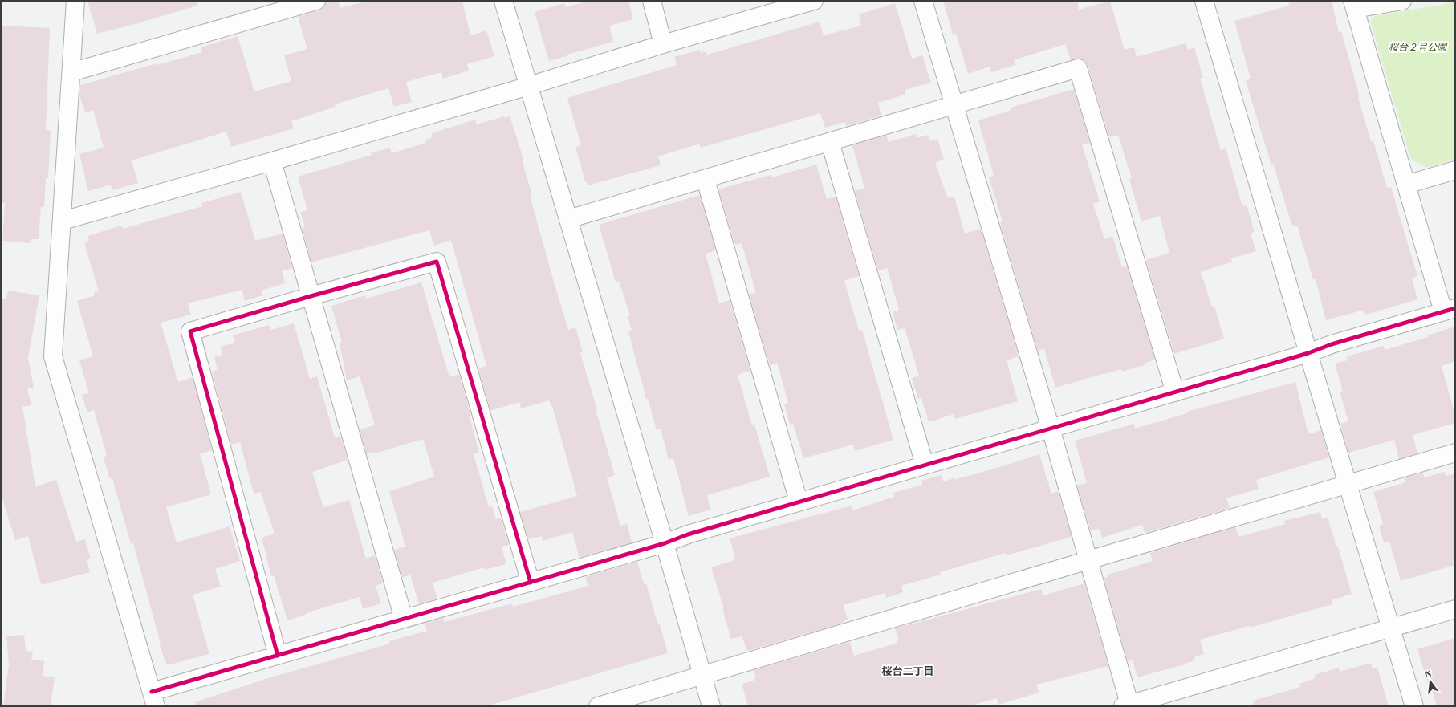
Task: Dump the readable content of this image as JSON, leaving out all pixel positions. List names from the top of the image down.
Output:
{
  "districts": ["桜台二丁目"],
  "parks": ["桜台２号公園"],
  "north": "top"
}
